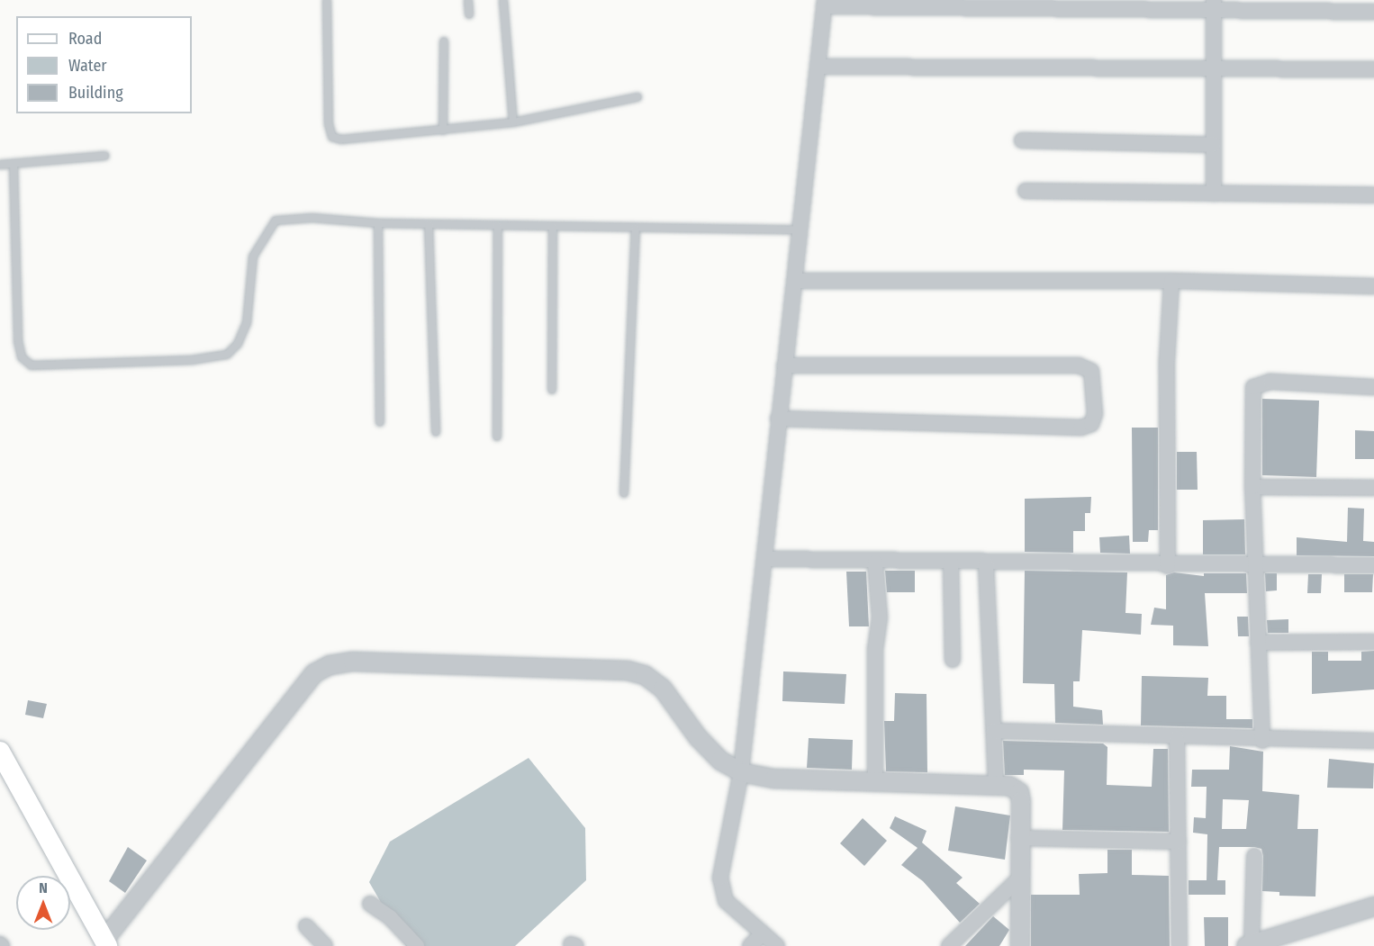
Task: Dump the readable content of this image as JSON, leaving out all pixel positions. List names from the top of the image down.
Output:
{
  "legend": ["Road", "Water", "Building"],
  "north": "top"
}
